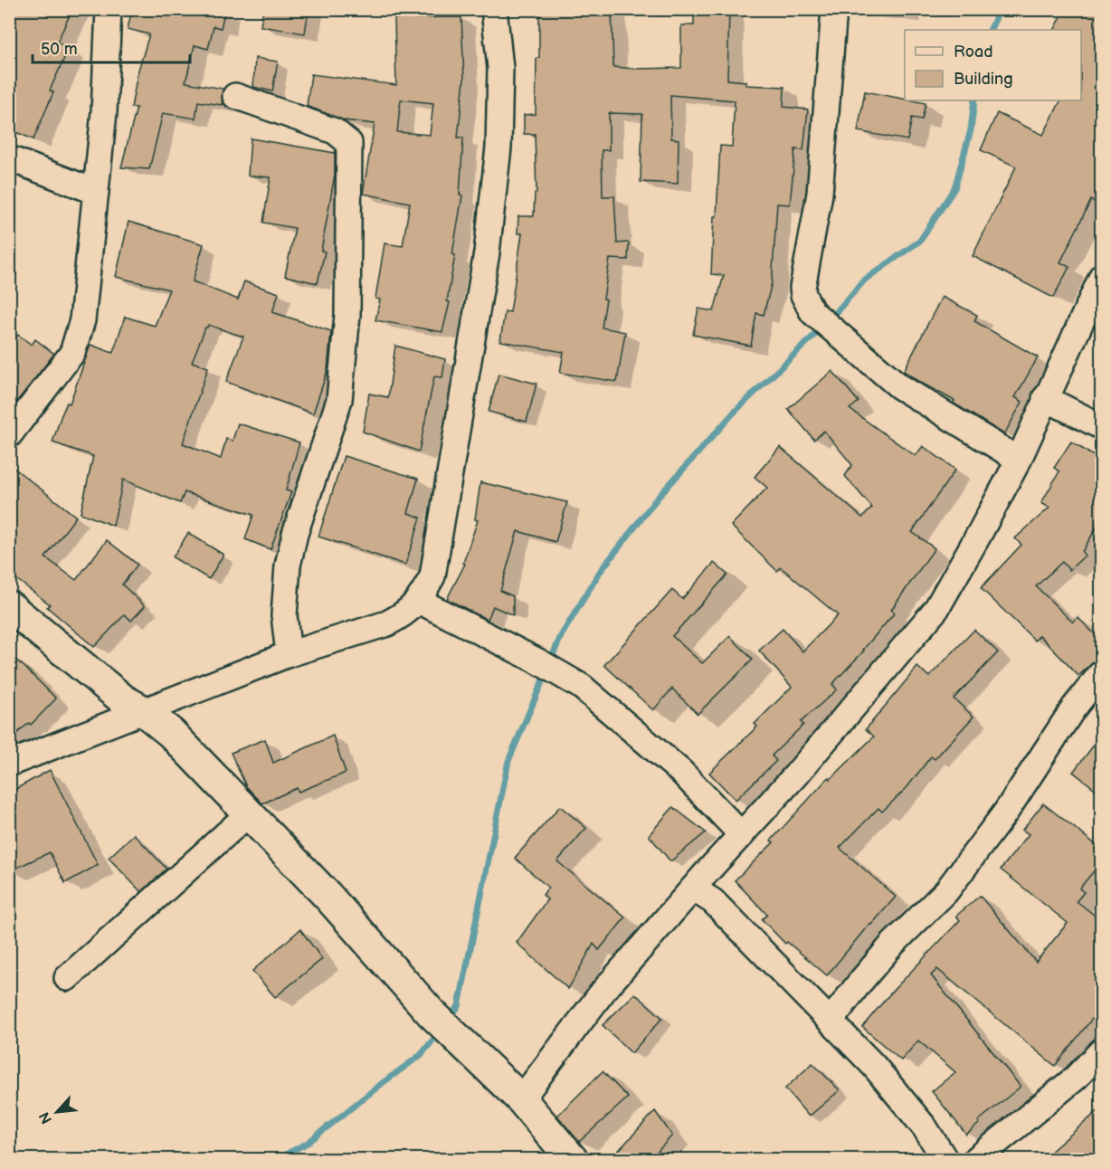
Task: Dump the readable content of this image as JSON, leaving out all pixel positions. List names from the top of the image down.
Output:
{
  "legend": ["Road", "Building"],
  "scale_bar": "50 m",
  "north": "bottom left"
}
